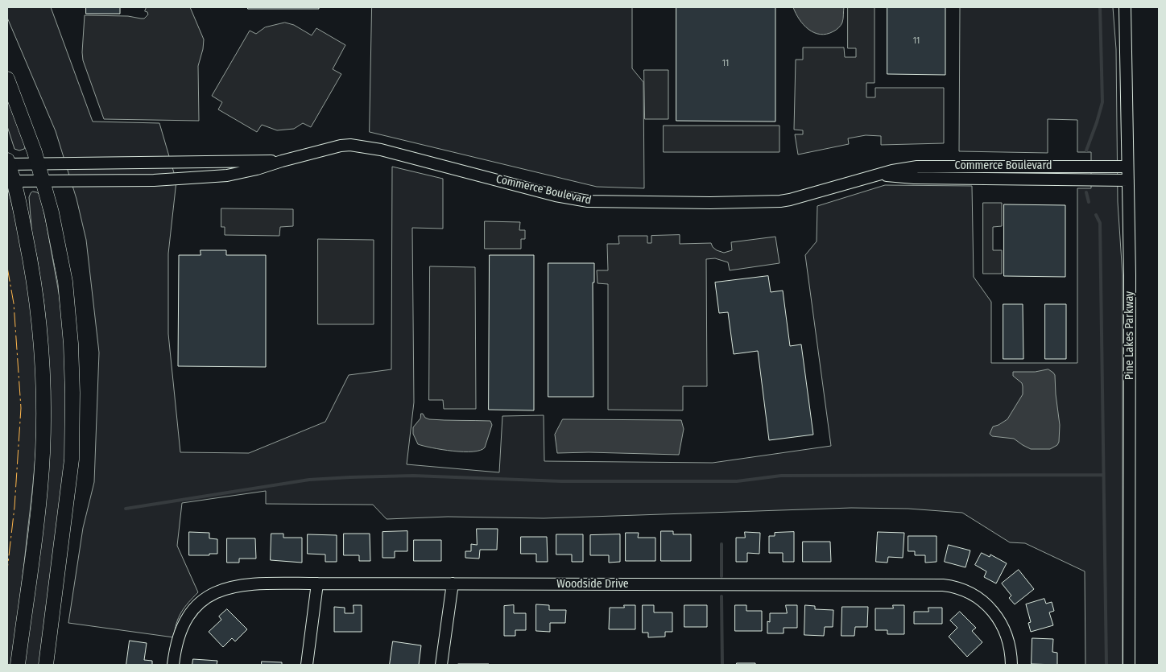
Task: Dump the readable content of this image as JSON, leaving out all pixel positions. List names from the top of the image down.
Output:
{
  "streets": {
    "street": ["Commerce Boulevard", "Pine Lakes Parkway", "Woodside Drive"]
  },
  "crossings": [
    ["Commerce Boulevard", "Pine Lakes Parkway"]
  ],
  "house_numbers": ["11", "11"]
}
